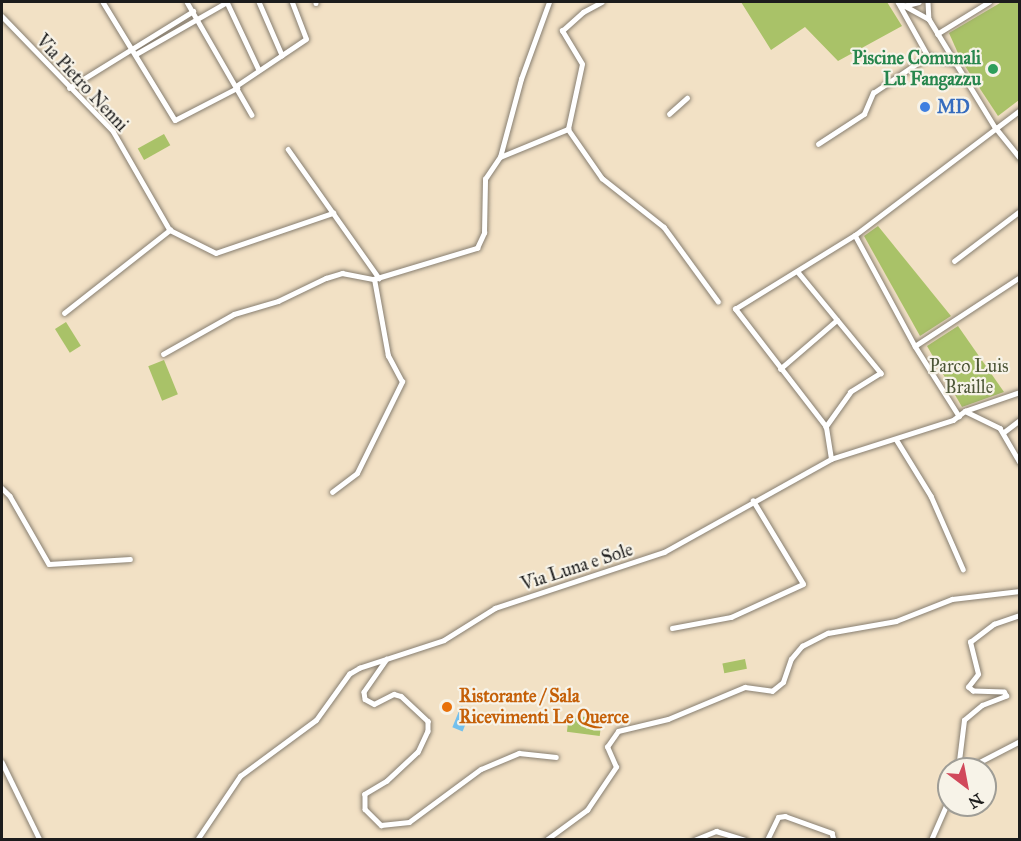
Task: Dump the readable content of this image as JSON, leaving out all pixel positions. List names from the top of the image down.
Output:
{
  "streets": {
    "street": ["Via Pietro Nenni", "Via Luna e Sole"]
  },
  "parks": ["Parco Luis Braille"],
  "places": ["Piscine Comunali Lu Fangazzu", "MD", "Ristorante / Sala Ricevimenti Le Querce"],
  "north": "bottom right"
}
